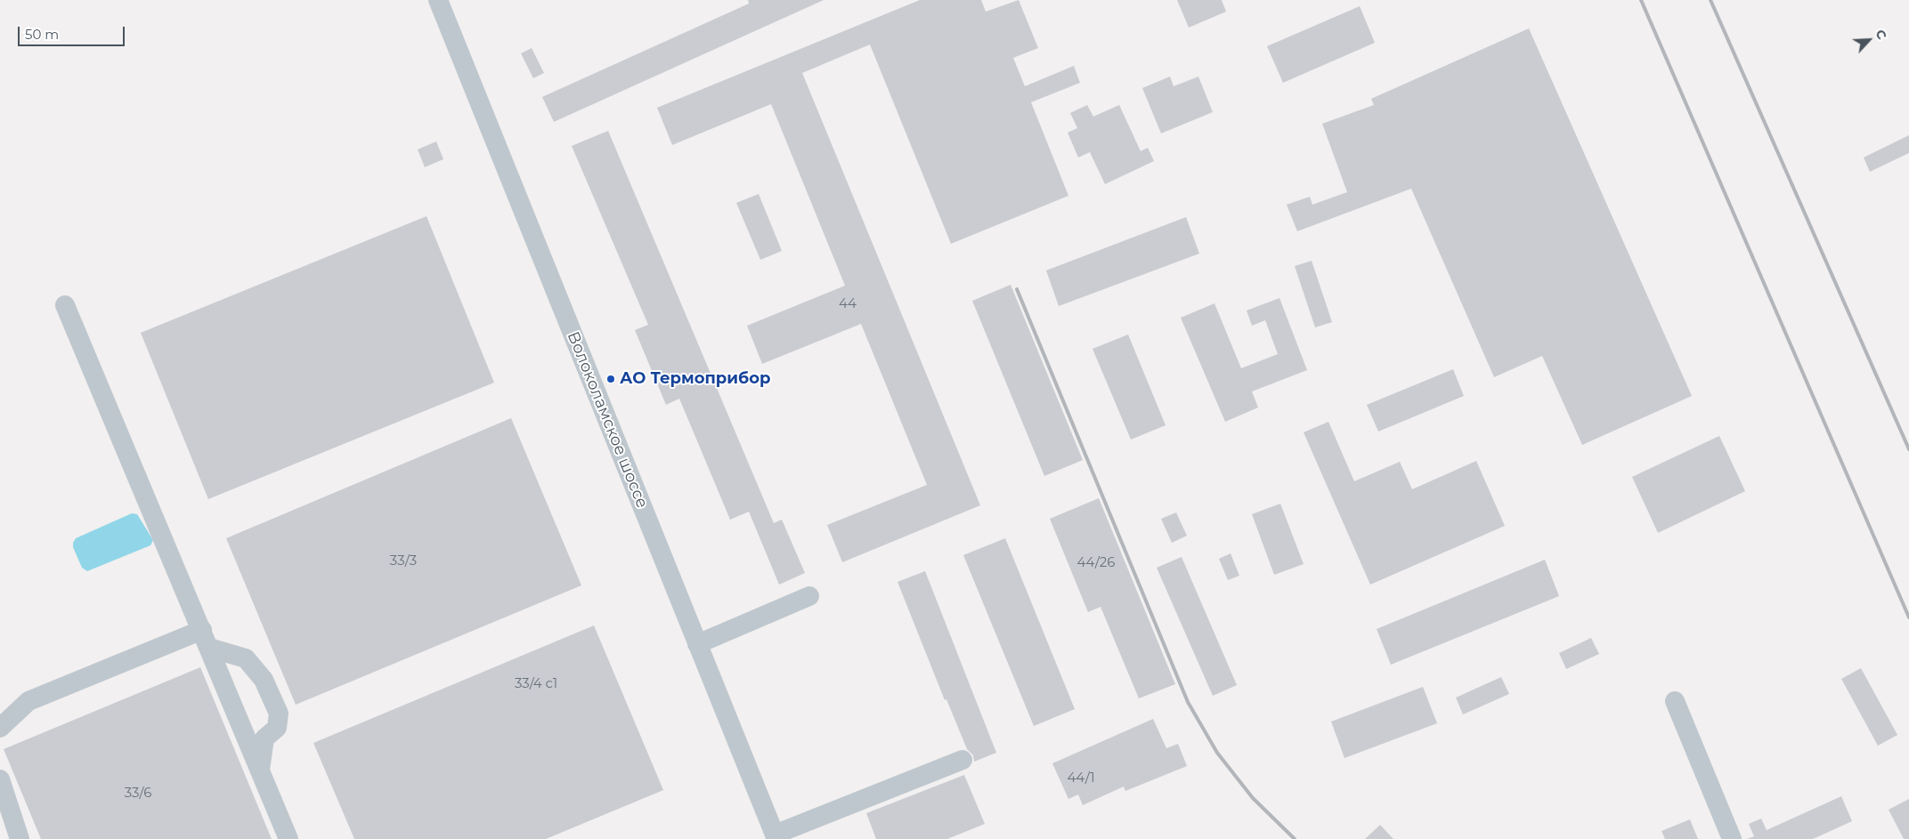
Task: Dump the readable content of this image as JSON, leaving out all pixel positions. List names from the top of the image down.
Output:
{
  "streets": {
    "street": ["Волоколамское шоссе"]
  },
  "places": ["АО Термоприбор"],
  "house_numbers": [
    "44",
    "33/3",
    "44/26",
    "33/4 с1",
    "44/1",
    "33/6"
  ],
  "scale_bar": "50 m",
  "north": "top right"
}
